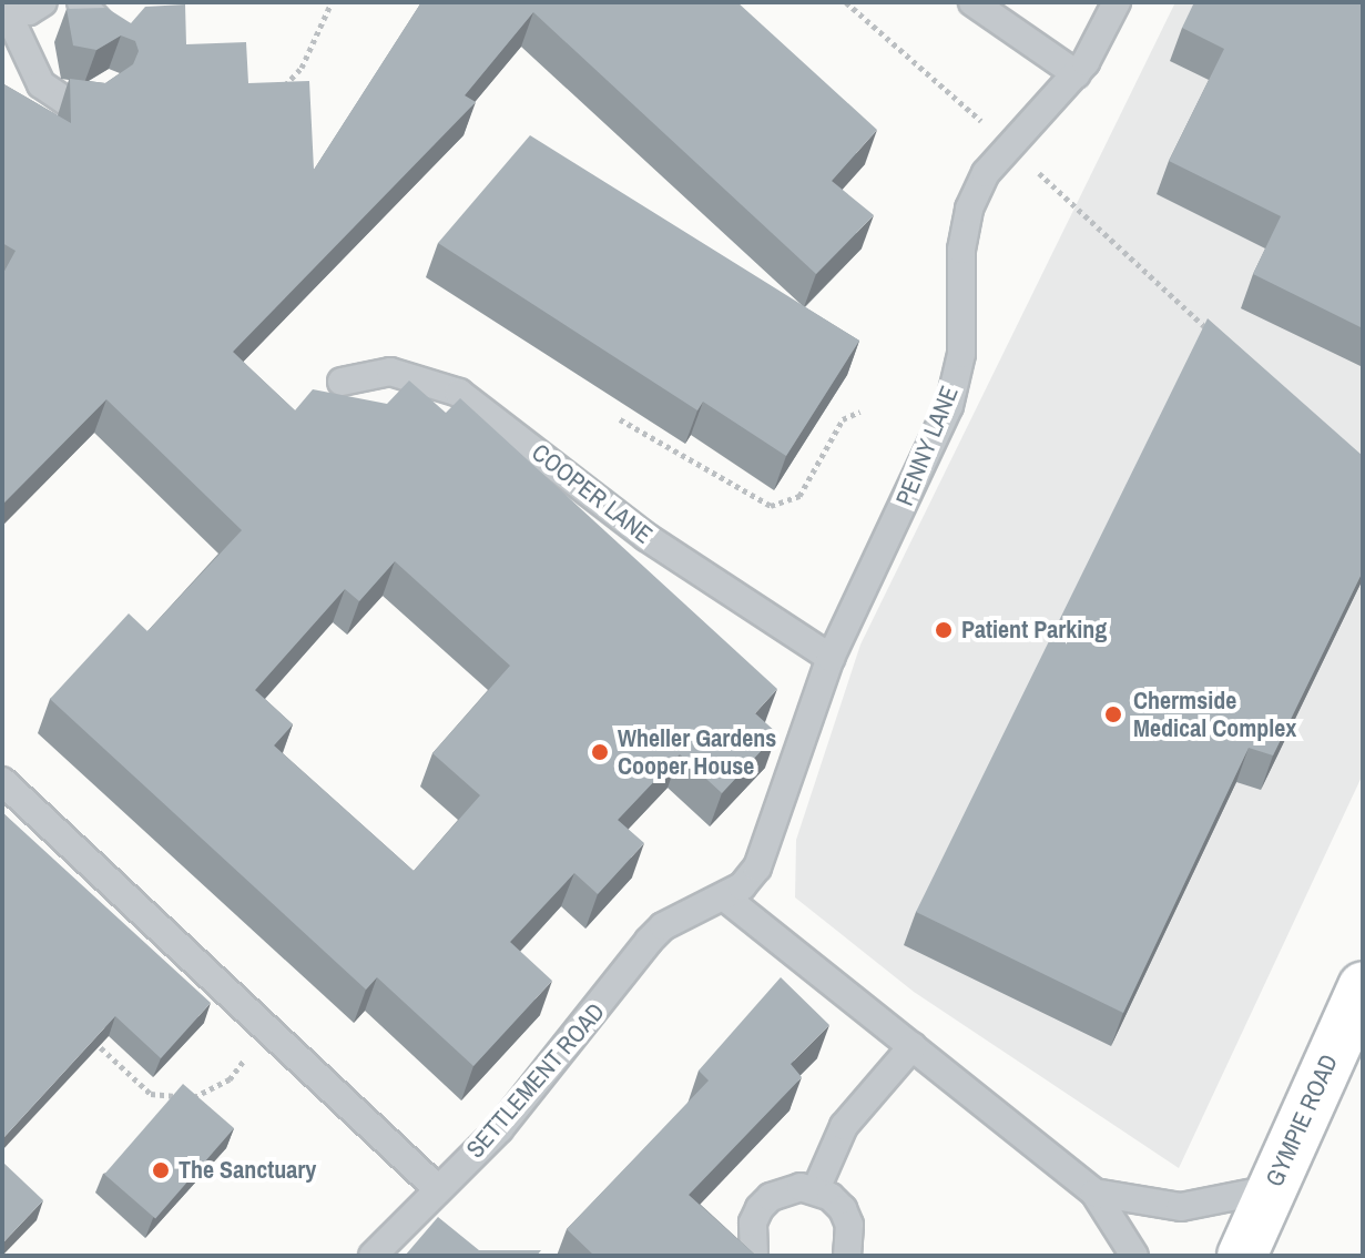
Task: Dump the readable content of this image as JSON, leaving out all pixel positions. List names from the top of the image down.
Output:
{
  "streets": {
    "highway": ["GYMPIE ROAD"],
    "lane": ["PENNY LANE", "COOPER LANE", "SETTLEMENT ROAD"]
  },
  "crossings": [
    ["PENNY LANE", "COOPER LANE"],
    ["PENNY LANE", "SETTLEMENT ROAD"]
  ],
  "places": [
    "Patient Parking",
    "Chermside Medical Complex",
    "Wheller Gardens Cooper House",
    "The Sanctuary"
  ]
}
